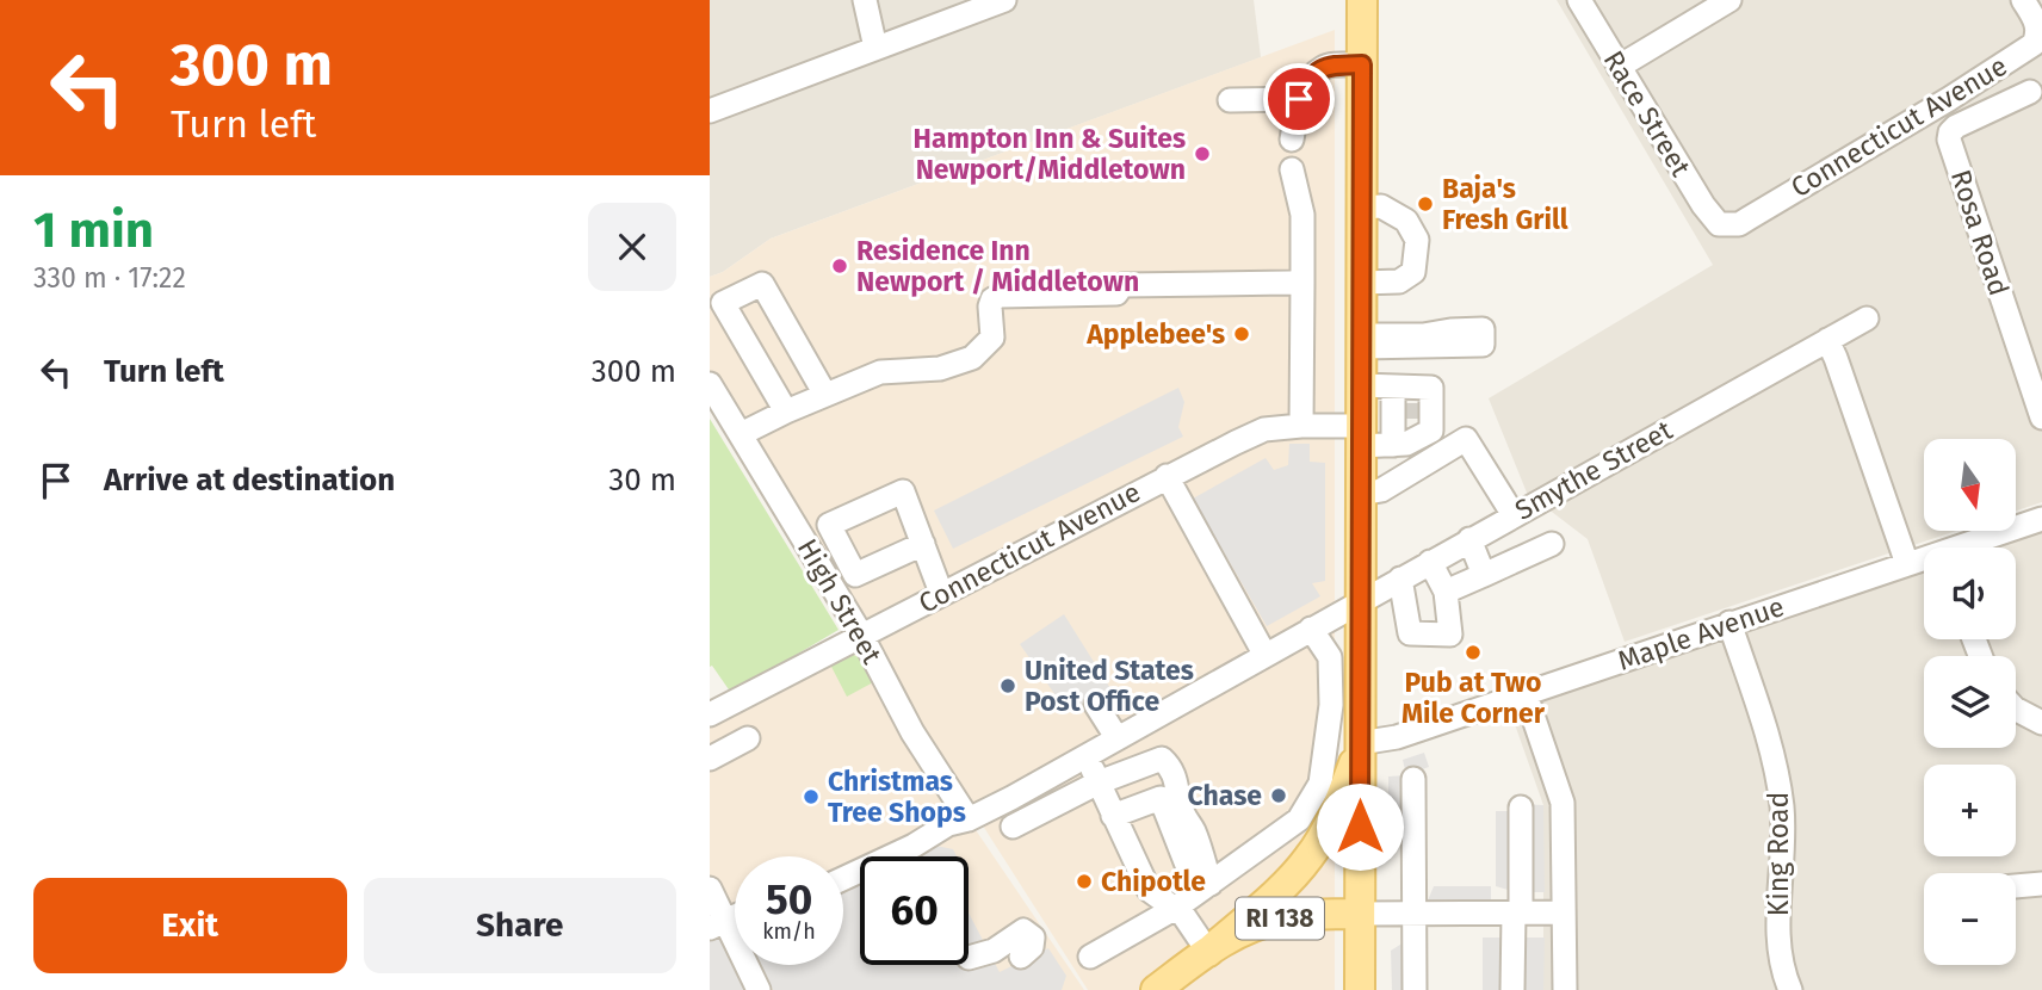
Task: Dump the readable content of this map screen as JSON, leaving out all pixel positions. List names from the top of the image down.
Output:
{
  "streets": {
    "main road": ["RI 138"],
    "street": [
      "Race Street",
      "Connecticut Avenue",
      "Rosa Road",
      "Smythe Street",
      "High Street",
      "Maple Avenue",
      "King Road"
    ]
  },
  "crossings": [
    ["Race Street", "Connecticut Avenue"],
    ["Connecticut Avenue", "High Street"],
    ["Smythe Street", "High Street"],
    ["Maple Avenue", "King Road"]
  ],
  "places": [
    "Hampton Inn & Suites Newport/Middletown",
    "Baja's Fresh Grill",
    "Residence Inn Newport / Middletown",
    "Applebee's",
    "Pub at Two Mile Corner",
    "United States Post Office",
    "Chase",
    "Christmas Tree Shops",
    "Chipotle"
  ],
  "north": "bottom",
  "page": {
    "turn": ["300 m", "Turn left"],
    "heading": ["1 min", "330 m · 17:22"],
    "list": [
      {
        "name": "Turn left",
        "value": "300 m"
      },
      {
        "name": "Arrive at destination",
        "value": "30 m"
      }
    ],
    "map_buttons": ["+", "−"],
    "speed": "50 km/h",
    "limit": "60",
    "buttons": ["Exit", "Share"]
  }
}
